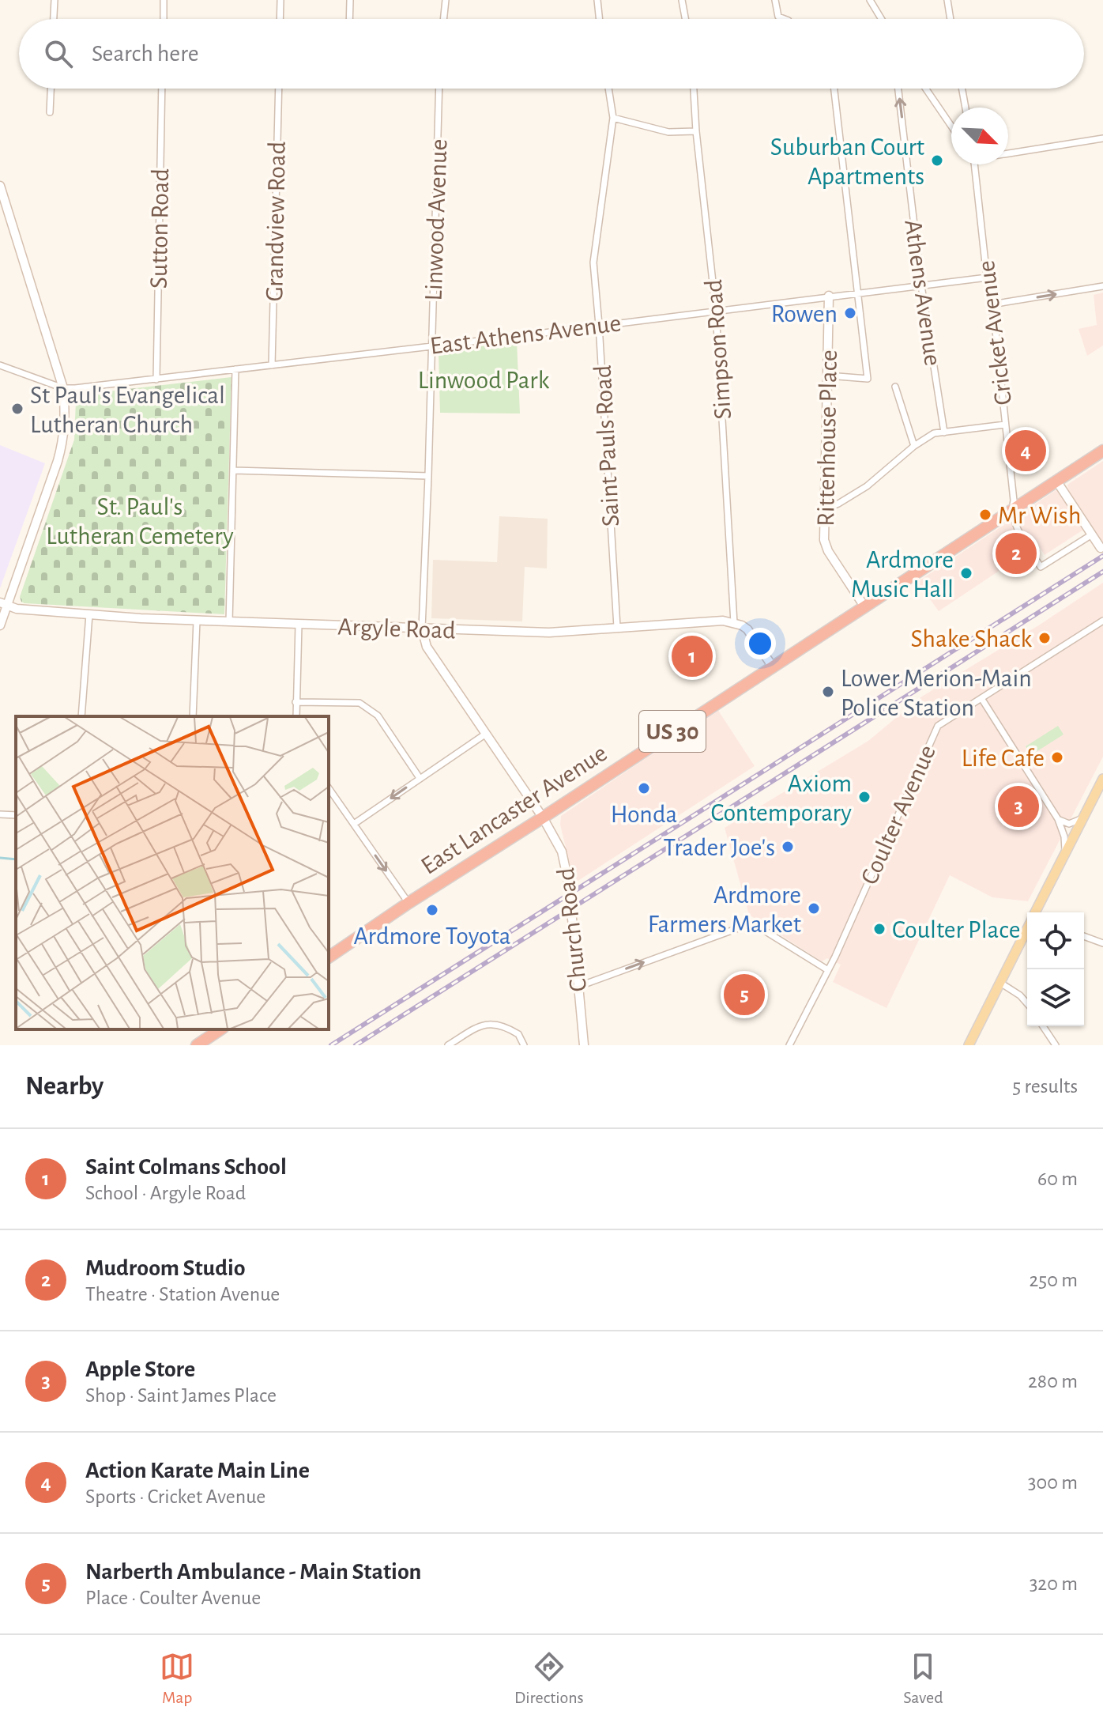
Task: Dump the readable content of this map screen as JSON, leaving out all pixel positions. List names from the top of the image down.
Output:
{
  "streets": {
    "highway": ["US 30", "East Lancaster Avenue"],
    "street": [
      "Linwood Avenue",
      "Grandview Road",
      "Sutton Road",
      "Athens Avenue",
      "Cricket Avenue",
      "East Athens Avenue",
      "Simpson Road",
      "Rittenhouse Place",
      "Saint Pauls Road",
      "Argyle Road",
      "Coulter Avenue",
      "Church Road"
    ]
  },
  "crossings": [
    ["Linwood Avenue", "East Athens Avenue"],
    ["Linwood Avenue", "Argyle Road"],
    ["Linwood Avenue", "Church Road"],
    ["Grandview Road", "East Athens Avenue"],
    ["Sutton Road", "East Athens Avenue"],
    ["Athens Avenue", "East Athens Avenue"],
    ["Cricket Avenue", "East Athens Avenue"],
    ["Cricket Avenue", "US 30"],
    ["Cricket Avenue", "East Lancaster Avenue"],
    ["East Athens Avenue", "Simpson Road"],
    ["East Athens Avenue", "Rittenhouse Place"],
    ["East Athens Avenue", "Saint Pauls Road"],
    ["Simpson Road", "Argyle Road"],
    ["Rittenhouse Place", "East Lancaster Avenue"],
    ["Saint Pauls Road", "Argyle Road"],
    ["Argyle Road", "Church Road"],
    ["US 30", "East Lancaster Avenue"],
    ["East Lancaster Avenue", "Church Road"]
  ],
  "one_way": ["Athens Avenue"],
  "parks": ["Linwood Park", "St. Paul's Lutheran Cemetery"],
  "places": [
    "Suburban Court Apartments",
    "Rowen",
    "St Paul's Evangelical Lutheran Church",
    "Mr Wish",
    "Ardmore Music Hall",
    "Shake Shack",
    "Lower Merion-Main Police Station",
    "Life Cafe",
    "Honda",
    "Axiom Contemporary",
    "Trader Joe's",
    "Ardmore Farmers Market",
    "Ardmore Toyota",
    "Coulter Place"
  ],
  "north": "bottom right",
  "page": {
    "search": "Search here",
    "pins": [
      "4",
      "2",
      "1",
      "3",
      "5"
    ],
    "heading": ["Nearby", "5 results"],
    "list": [
      {
        "mark": "1",
        "name": "Saint Colmans School",
        "note": "School · Argyle Road",
        "value": "60 m"
      },
      {
        "mark": "2",
        "name": "Mudroom Studio",
        "note": "Theatre · Station Avenue",
        "value": "250 m"
      },
      {
        "mark": "3",
        "name": "Apple Store",
        "note": "Shop · Saint James Place",
        "value": "280 m"
      },
      {
        "mark": "4",
        "name": "Action Karate Main Line",
        "note": "Sports · Cricket Avenue",
        "value": "300 m"
      },
      {
        "mark": "5",
        "name": "Narberth Ambulance - Main Station",
        "note": "Place · Coulter Avenue",
        "value": "320 m"
      }
    ],
    "nav": ["Map", "Directions", "Saved"]
  }
}
